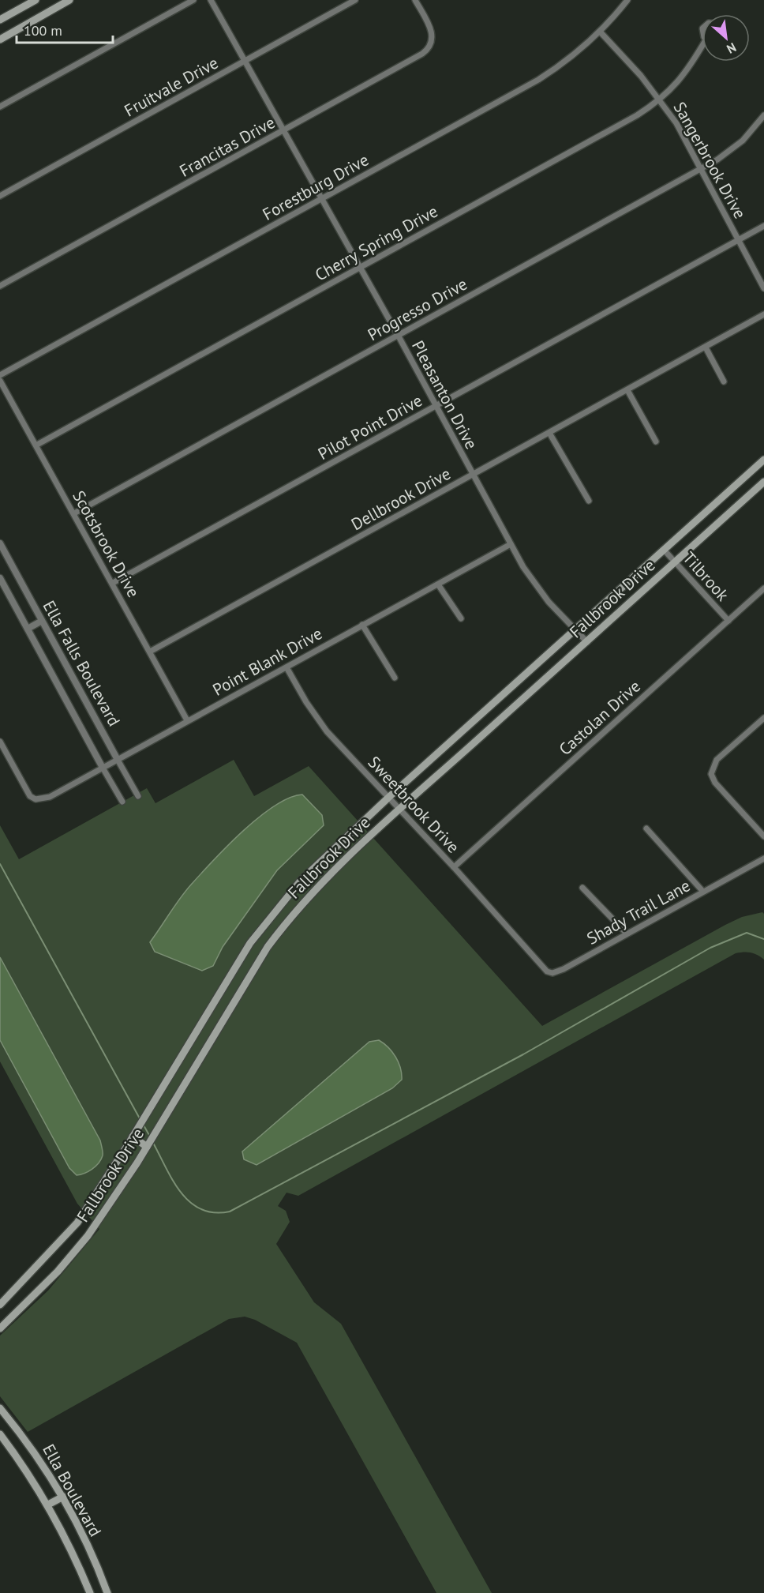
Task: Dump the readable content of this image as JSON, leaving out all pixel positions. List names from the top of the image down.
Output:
{
  "streets": {
    "main road": ["Fallbrook Drive", "Ella Boulevard"],
    "street": [
      "Fruitvale Drive",
      "Francitas Drive",
      "Sangerbrook Drive",
      "Forestburg Drive",
      "Cherry Spring Drive",
      "Progresso Drive",
      "Pleasanton Drive",
      "Pilot Point Drive",
      "Dellbrook Drive",
      "Scotsbrook Drive",
      "Tilbrook",
      "Point Blank Drive",
      "Ella Falls Boulevard",
      "Castolan Drive",
      "Sweetbrook Drive",
      "Shady Trail Lane"
    ]
  },
  "crossings": [
    ["Fruitvale Drive", "Pleasanton Drive"],
    ["Francitas Drive", "Pleasanton Drive"],
    ["Sangerbrook Drive", "Forestburg Drive"],
    ["Sangerbrook Drive", "Cherry Spring Drive"],
    ["Sangerbrook Drive", "Progresso Drive"],
    ["Sangerbrook Drive", "Pilot Point Drive"],
    ["Forestburg Drive", "Pleasanton Drive"],
    ["Cherry Spring Drive", "Pleasanton Drive"],
    ["Cherry Spring Drive", "Scotsbrook Drive"],
    ["Progresso Drive", "Pleasanton Drive"],
    ["Progresso Drive", "Scotsbrook Drive"],
    ["Pleasanton Drive", "Pilot Point Drive"],
    ["Pleasanton Drive", "Dellbrook Drive"],
    ["Pleasanton Drive", "Fallbrook Drive"],
    ["Pleasanton Drive", "Point Blank Drive"],
    ["Pilot Point Drive", "Scotsbrook Drive"],
    ["Dellbrook Drive", "Scotsbrook Drive"],
    ["Scotsbrook Drive", "Point Blank Drive"],
    ["Tilbrook", "Fallbrook Drive"],
    ["Tilbrook", "Castolan Drive"],
    ["Fallbrook Drive", "Sweetbrook Drive"],
    ["Point Blank Drive", "Ella Falls Boulevard"],
    ["Point Blank Drive", "Sweetbrook Drive"],
    ["Castolan Drive", "Sweetbrook Drive"],
    ["Sweetbrook Drive", "Shady Trail Lane"]
  ],
  "scale_bar": "100 m",
  "north": "bottom right"
}
